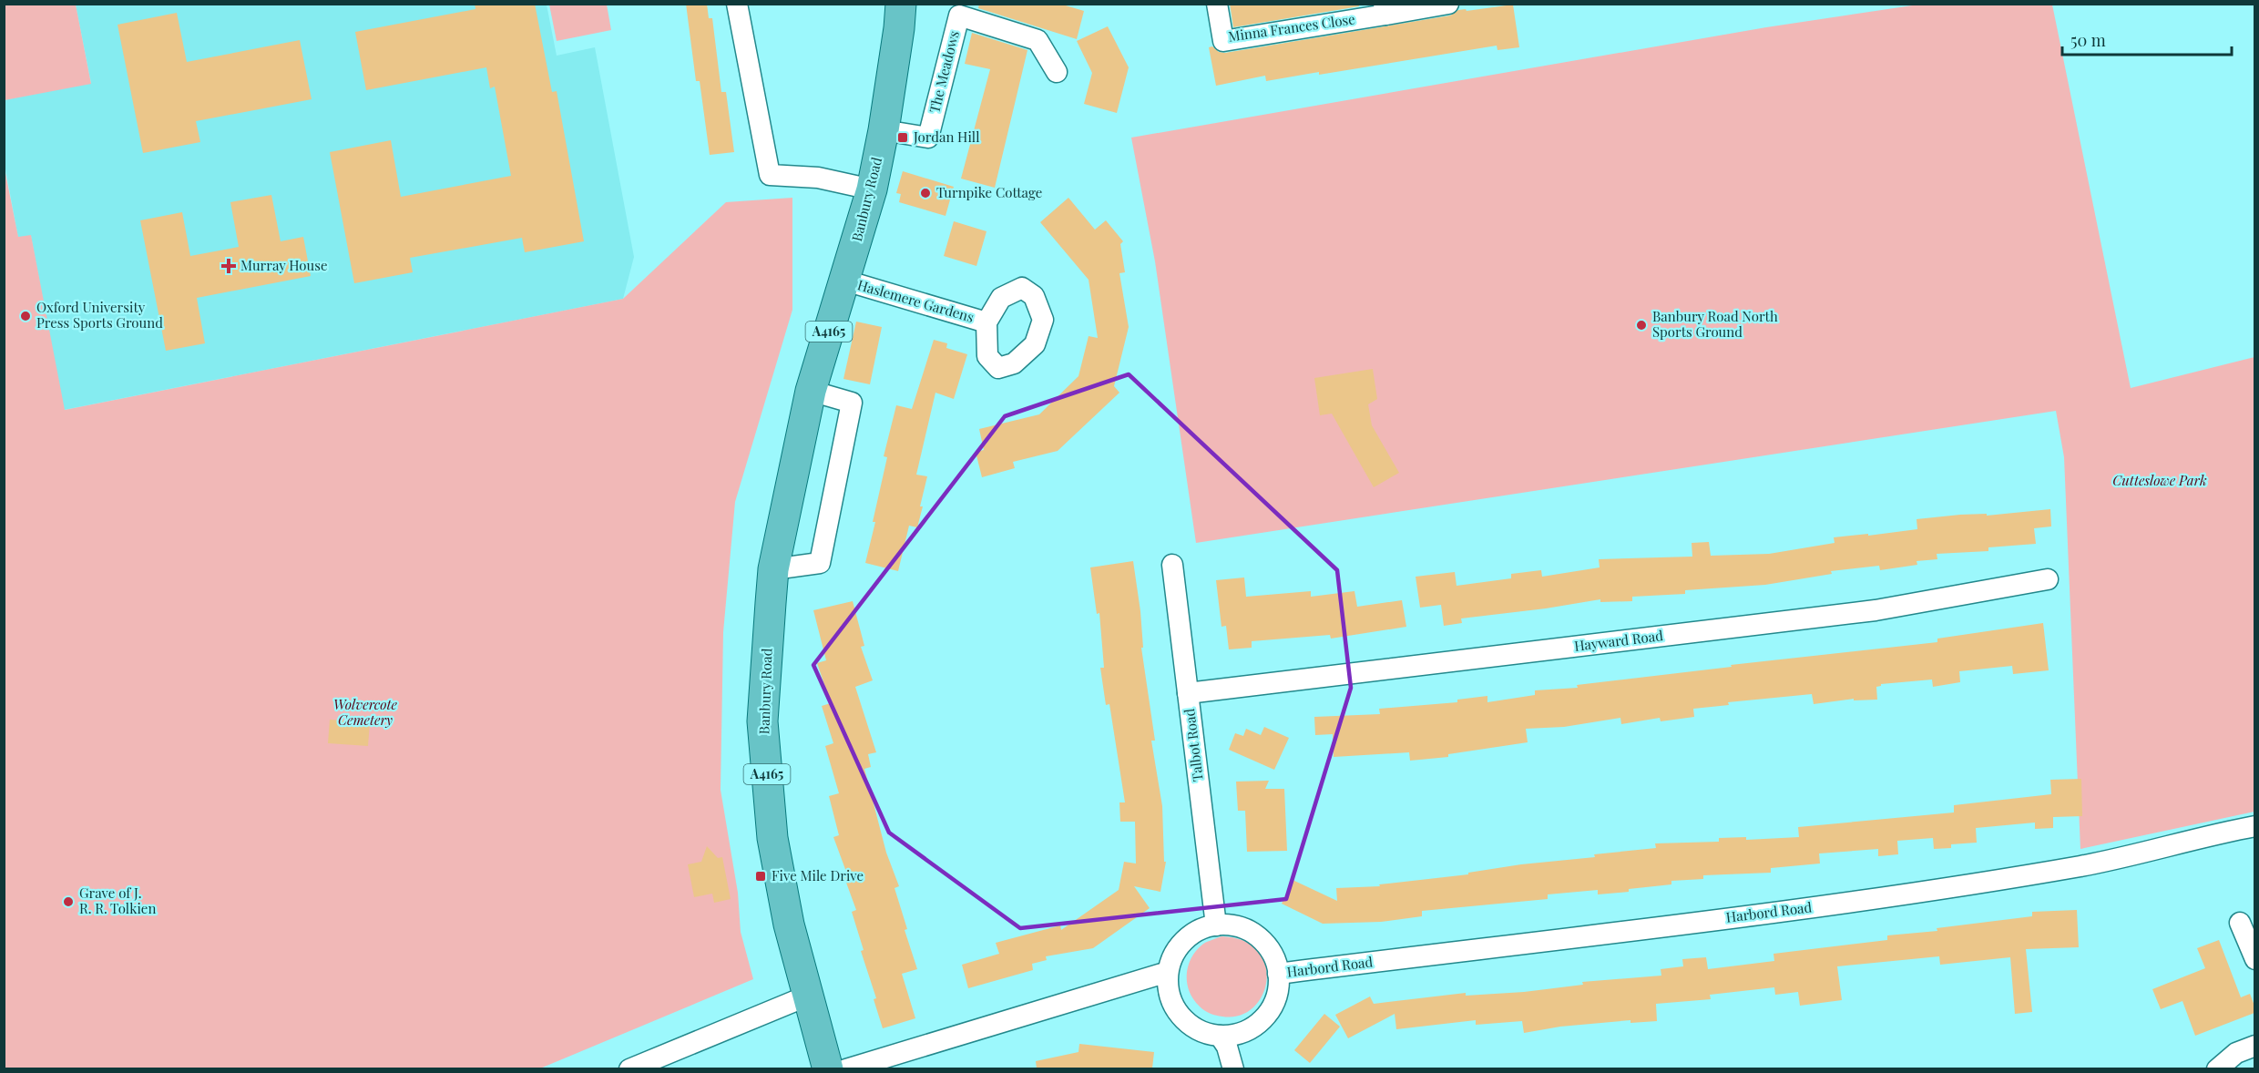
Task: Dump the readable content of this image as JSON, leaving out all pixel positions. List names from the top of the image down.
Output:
{
  "streets": {
    "main road": ["Banbury Road", "A4165"],
    "street": [
      "Minna Frances Close",
      "The Meadows",
      "Haslemere Gardens",
      "Hayward Road",
      "Talbot Road",
      "Harbord Road"
    ]
  },
  "crossings": [
    ["The Meadows", "Banbury Road"],
    ["Banbury Road", "Haslemere Gardens"],
    ["Hayward Road", "Talbot Road"],
    ["Talbot Road", "Harbord Road"]
  ],
  "parks": ["Cutteslowe Park", "Wolvercote Cemetery"],
  "places": {
    "transit": ["Jordan Hill", "Five Mile Drive"],
    "other": [
      "Turnpike Cottage",
      "Oxford University Press Sports Ground",
      "Banbury Road North Sports Ground",
      "Grave of J. R. R. Tolkien"
    ],
    "health": ["Murray House"]
  },
  "scale_bar": "50 m"
}
